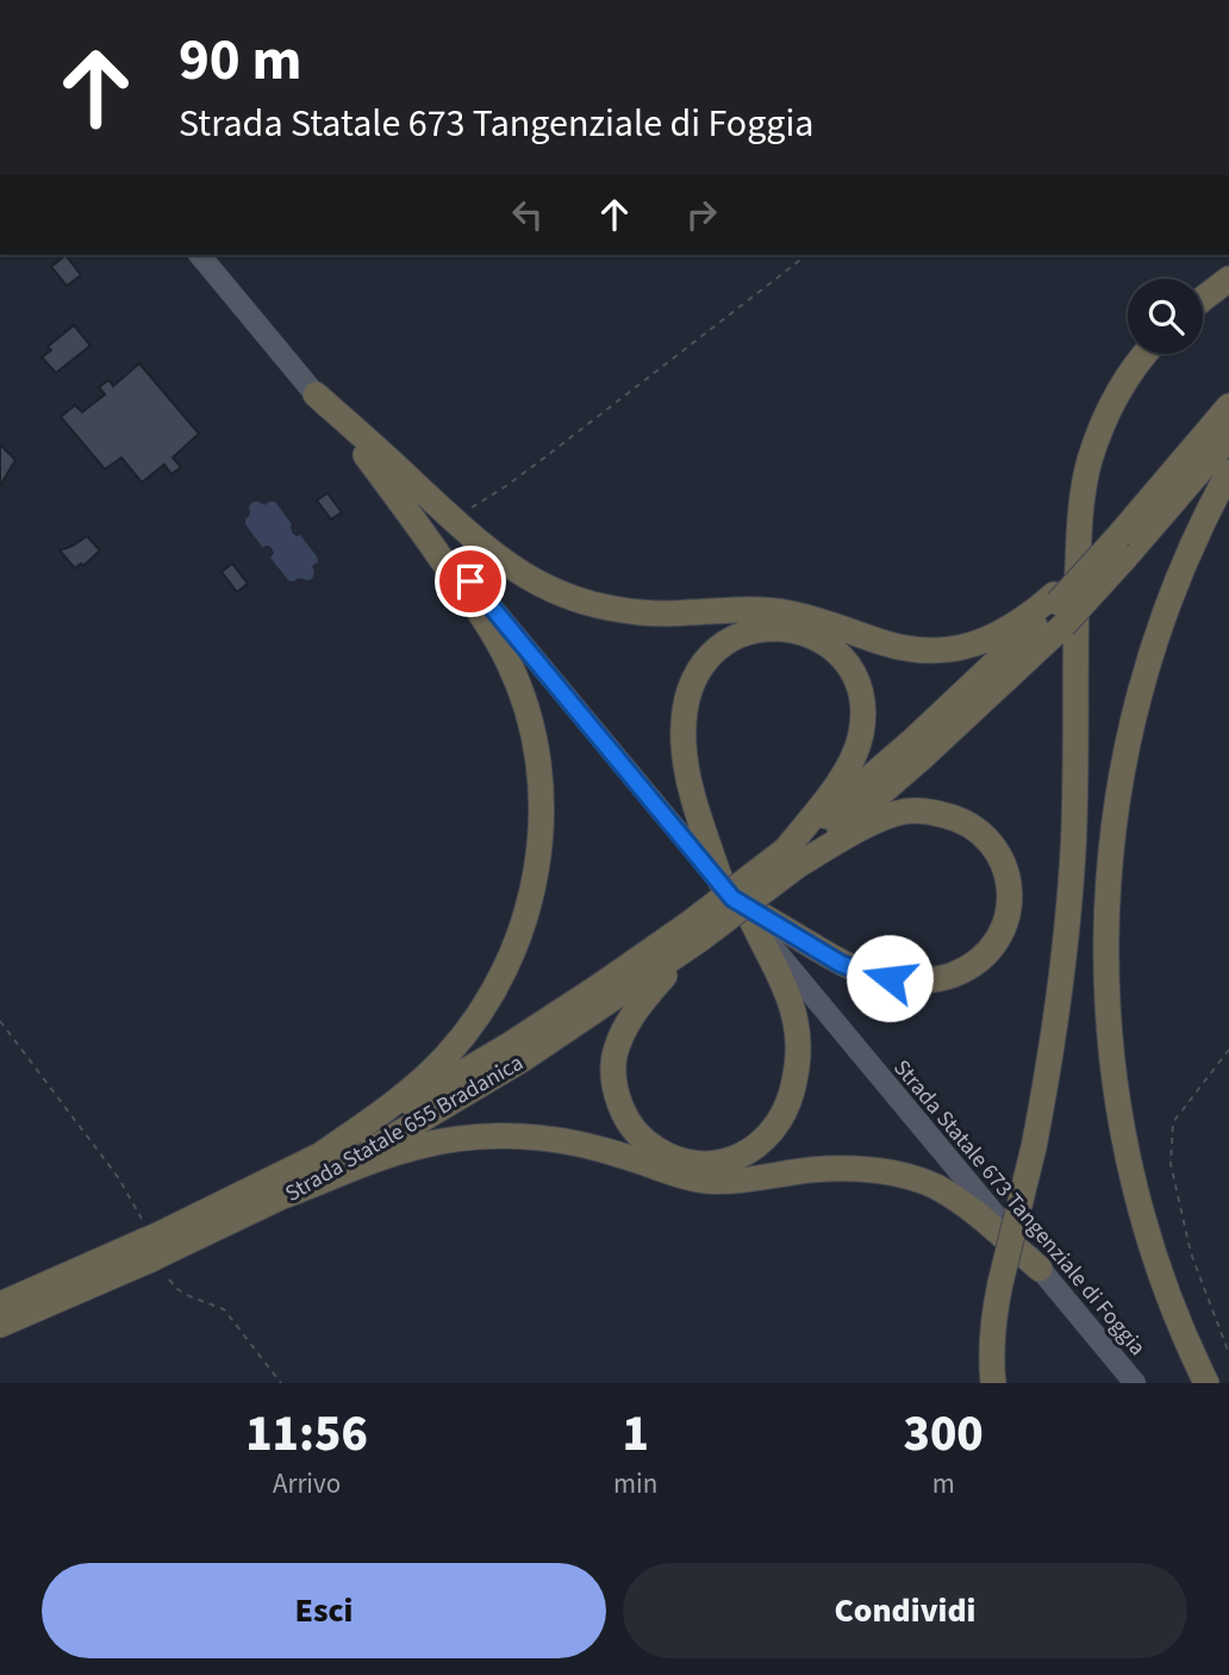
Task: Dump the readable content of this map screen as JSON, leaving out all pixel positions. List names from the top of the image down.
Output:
{
  "streets": {
    "highway": ["Strada Statale 655 Bradanica"],
    "main road": ["Strada Statale 673 Tangenziale di Foggia"]
  },
  "page": {
    "turn": ["90 m", "Strada Statale 673 Tangenziale di Foggia"],
    "eta": [
      "11:56",
      "Arrivo",
      "1",
      "min",
      "300",
      "m"
    ],
    "buttons": ["Esci", "Condividi"]
  }
}
